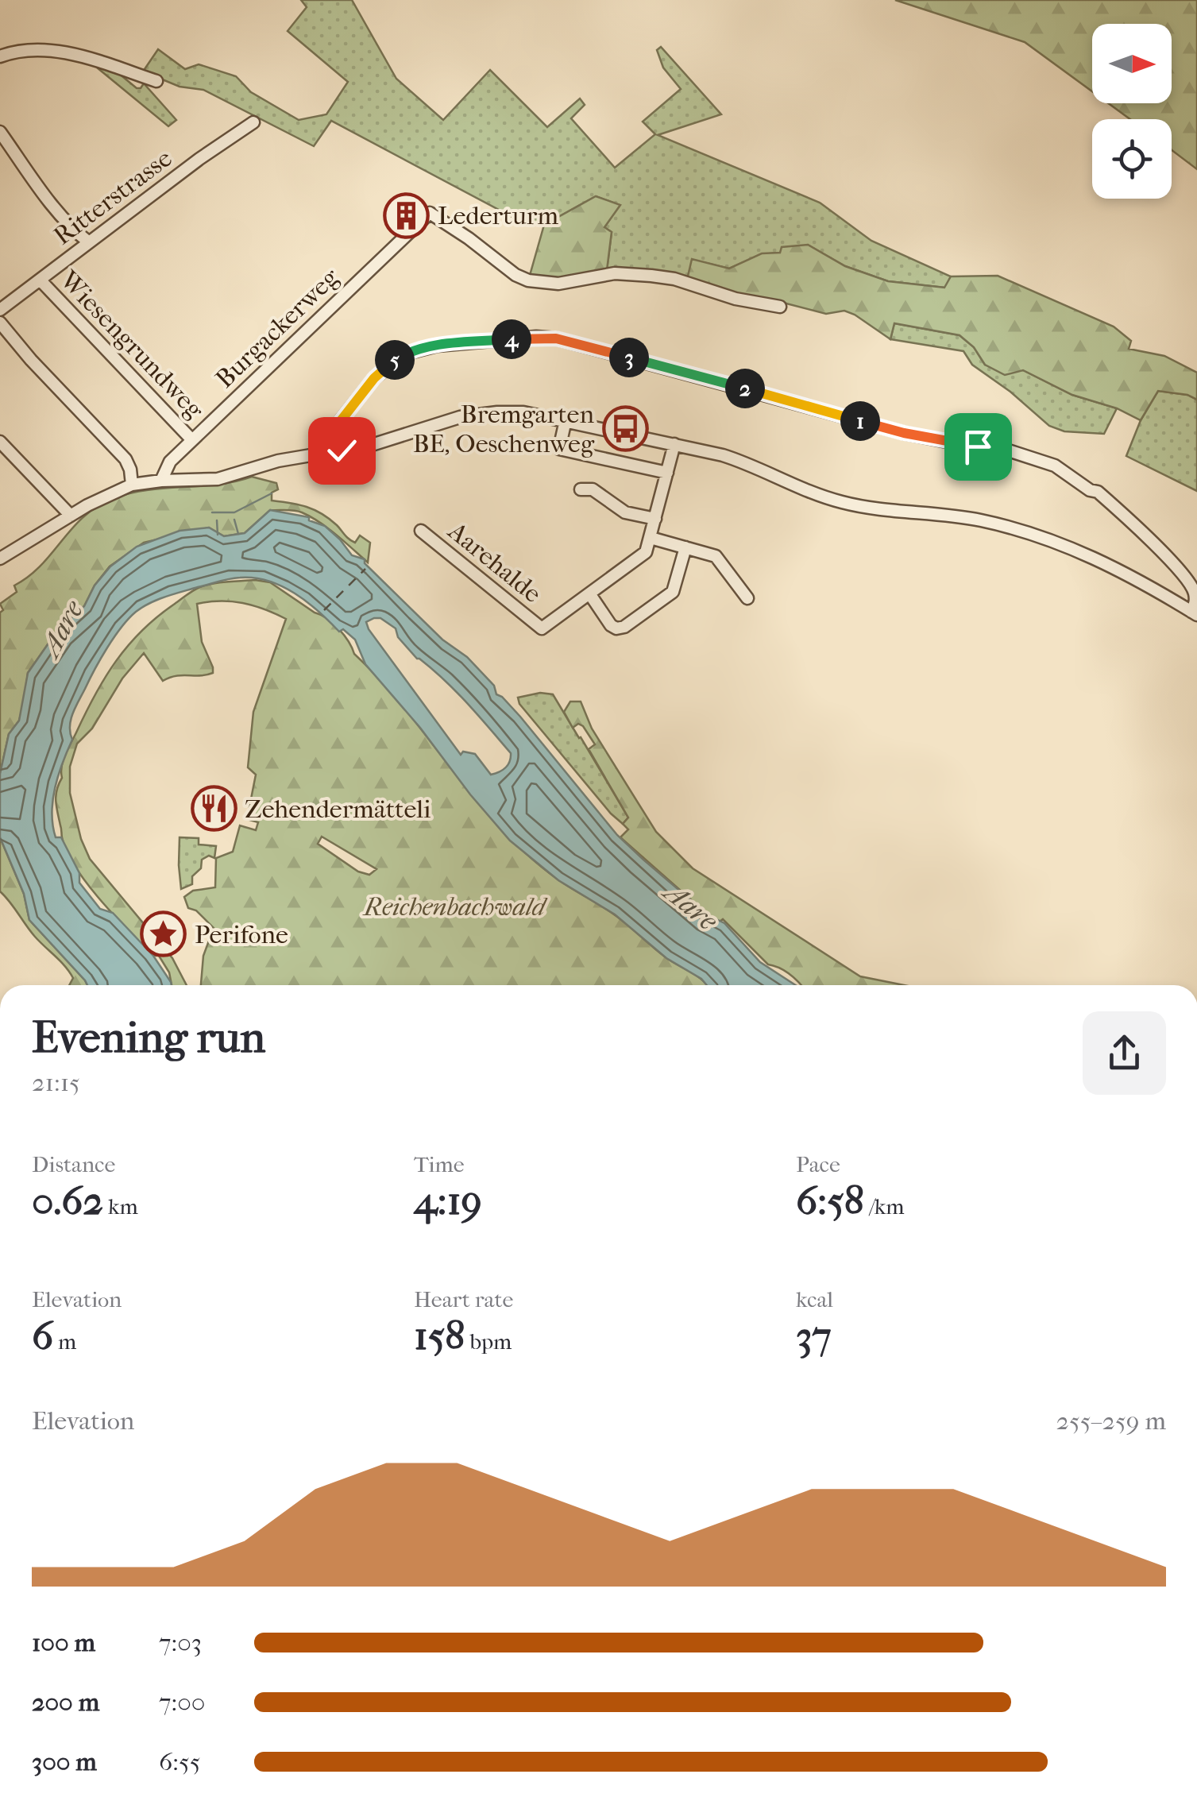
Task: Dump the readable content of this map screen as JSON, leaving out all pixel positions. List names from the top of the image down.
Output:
{
  "streets": {
    "street": [
      "Ritterstrasse",
      "Burgackerweg",
      "Wiesengrundweg",
      "Aarehalde"
    ]
  },
  "crossings": [
    ["Ritterstrasse", "Wiesengrundweg"],
    ["Burgackerweg", "Wiesengrundweg"]
  ],
  "water": ["Aare"],
  "parks": ["Reichenbachwald"],
  "places": {
    "building": ["Lederturm"],
    "bus stop": ["Bremgarten BE, Oeschenweg"],
    "restaurant": ["Zehendermätteli"],
    "place": ["Perifone"]
  },
  "north": "right",
  "page": {
    "pins": [
      "4",
      "3",
      "5",
      "2",
      "1"
    ],
    "heading": ["Evening run", "21:15"],
    "stats": [
      ["Distance", "0.62 km"],
      ["Time", "4:19"],
      ["Pace", "6:58 /km"],
      ["Elevation", "6 m"],
      ["Heart rate", "158 bpm"],
      ["kcal", "37"]
    ],
    "chart": ["Elevation", "255–259 m"],
    "list": [
      {
        "name": "100 m",
        "note": "7:03"
      },
      {
        "name": "200 m",
        "note": "7:00"
      },
      {
        "name": "300 m",
        "note": "6:55"
      }
    ]
  }
}
